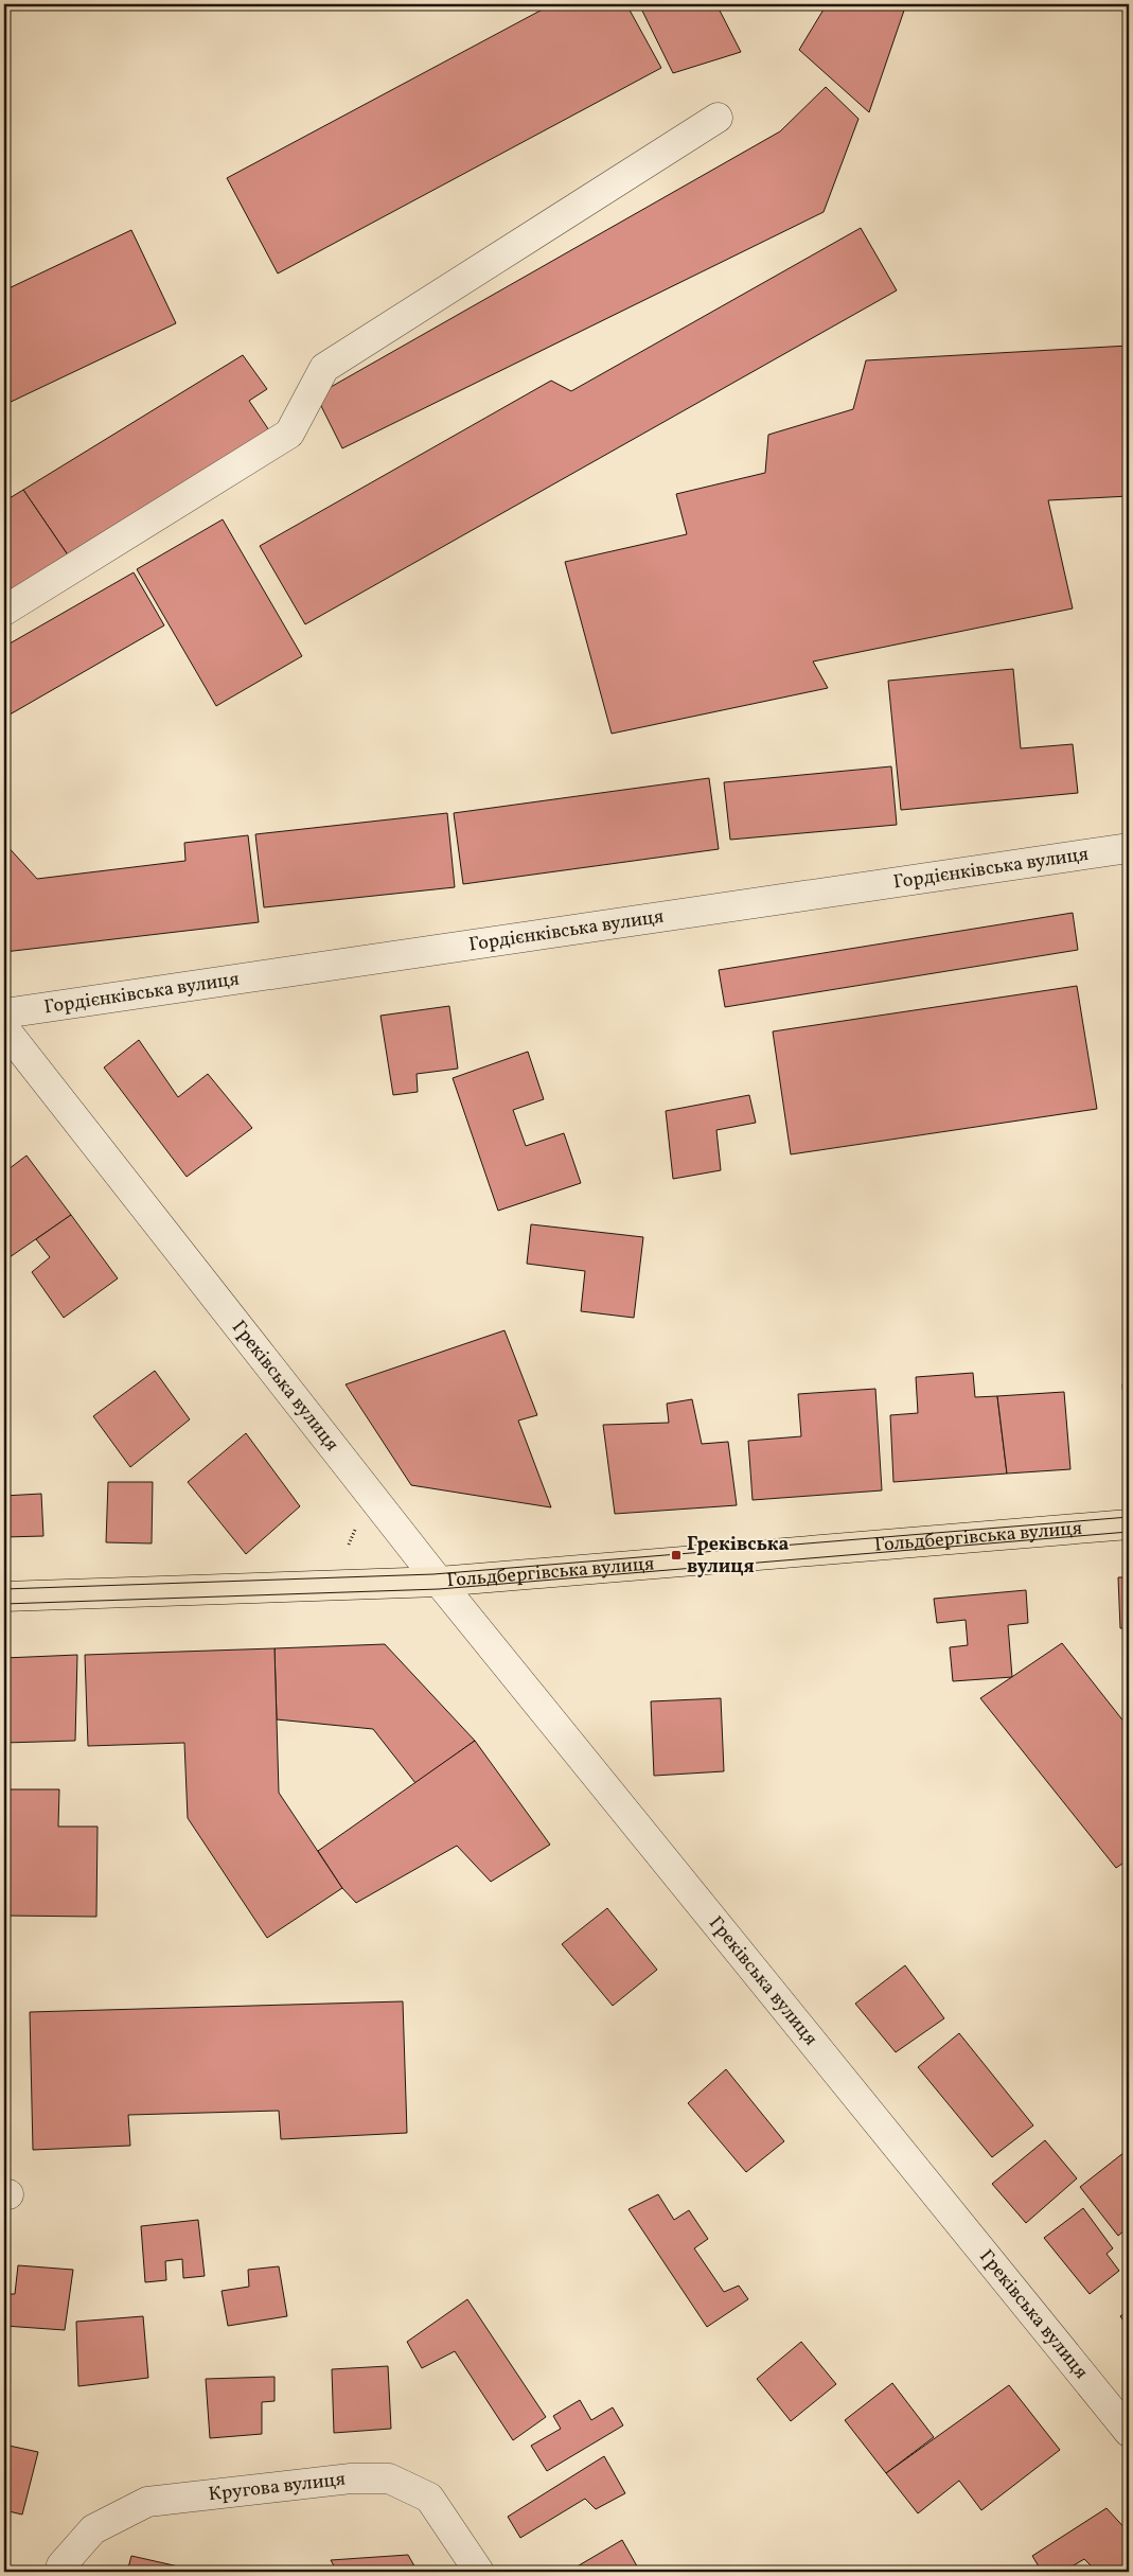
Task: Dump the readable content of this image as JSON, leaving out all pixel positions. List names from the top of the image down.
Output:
{
  "streets": {
    "main road": ["Гольдбергівська вулиця"],
    "street": ["Гордієнківська вулиця", "Греківська вулиця", "Кругова вулиця"]
  },
  "crossings": [
    ["Греківська вулиця", "Гольдбергівська вулиця"]
  ],
  "places": {
    "transit": ["Греківська вулиця"]
  }
}
